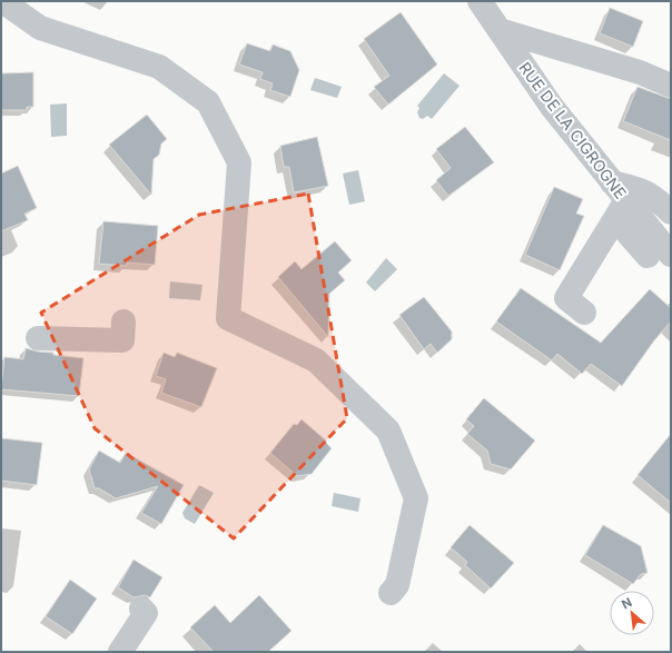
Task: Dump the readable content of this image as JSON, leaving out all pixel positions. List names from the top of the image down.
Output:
{
  "streets": {
    "street": ["RUE DE LA CIGROGNE"]
  },
  "north": "top left"
}
